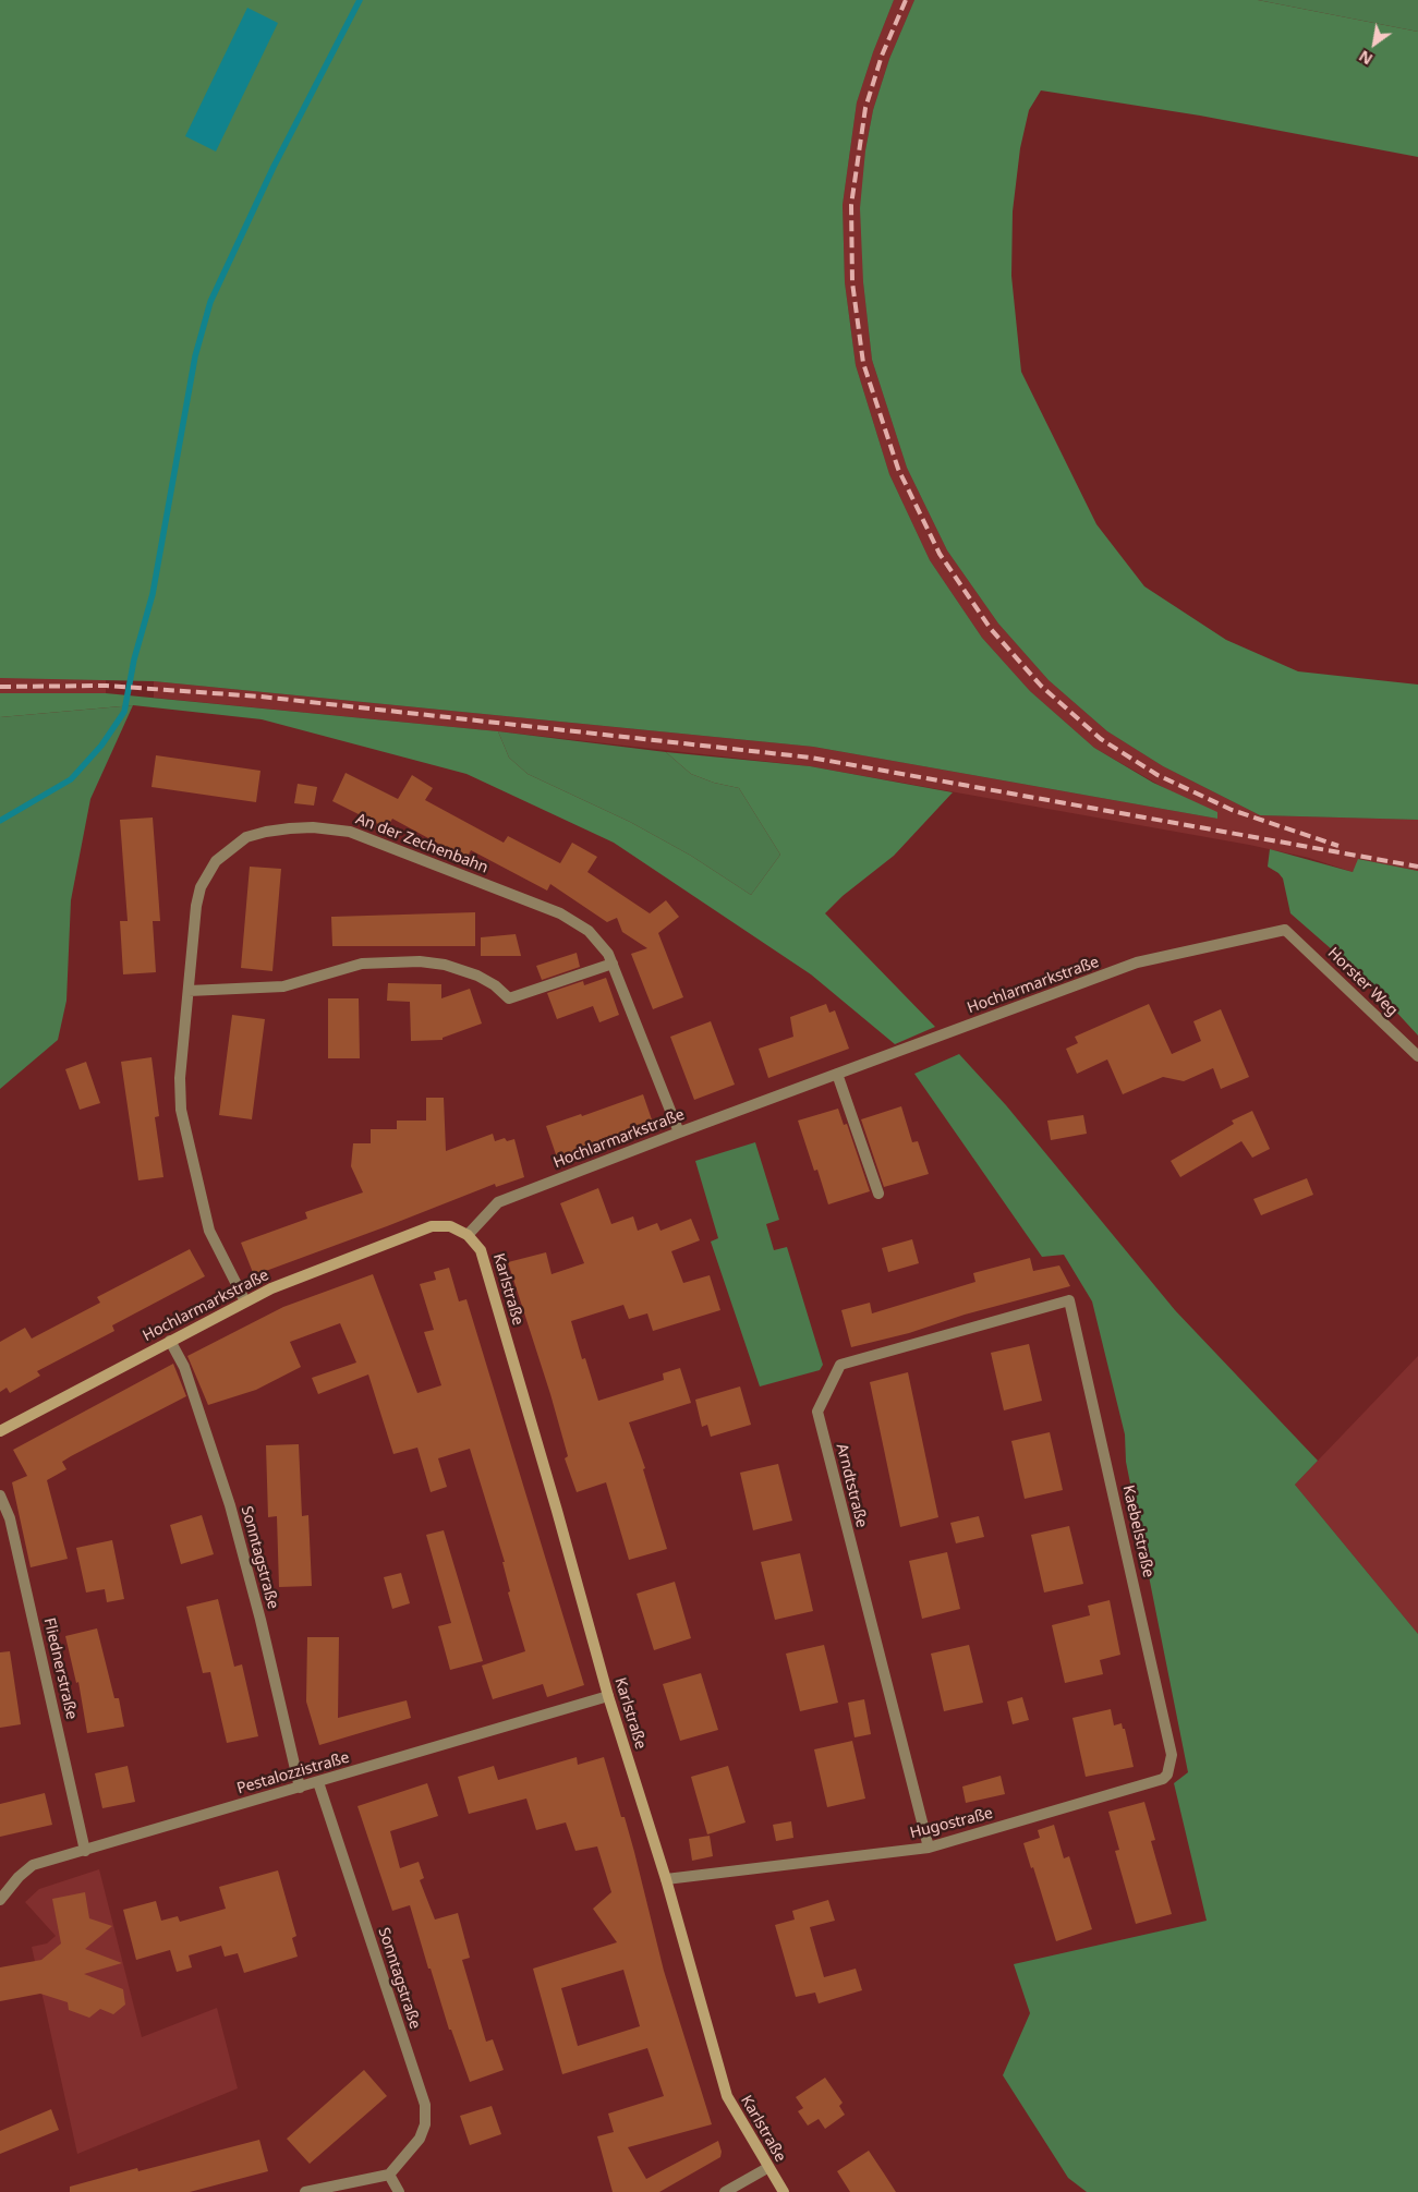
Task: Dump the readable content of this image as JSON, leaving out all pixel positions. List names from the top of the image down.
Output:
{
  "streets": {
    "street": [
      "An der Zechenbahn",
      "Horster Weg",
      "Hochlarmarkstraße",
      "Karlstraße",
      "Arndtstraße",
      "Kaebelstraße",
      "Sonntagstraße",
      "Fliednerstraße",
      "Pestalozzistraße",
      "Hugostraße"
    ]
  },
  "crossings": [
    ["An der Zechenbahn", "Hochlarmarkstraße"],
    ["Horster Weg", "Hochlarmarkstraße"],
    ["Hochlarmarkstraße", "Karlstraße"],
    ["Hochlarmarkstraße", "Sonntagstraße"],
    ["Karlstraße", "Pestalozzistraße"],
    ["Karlstraße", "Hugostraße"],
    ["Arndtstraße", "Kaebelstraße"],
    ["Arndtstraße", "Hugostraße"],
    ["Kaebelstraße", "Hugostraße"],
    ["Sonntagstraße", "Pestalozzistraße"],
    ["Fliednerstraße", "Pestalozzistraße"]
  ],
  "north": "bottom left"
}
